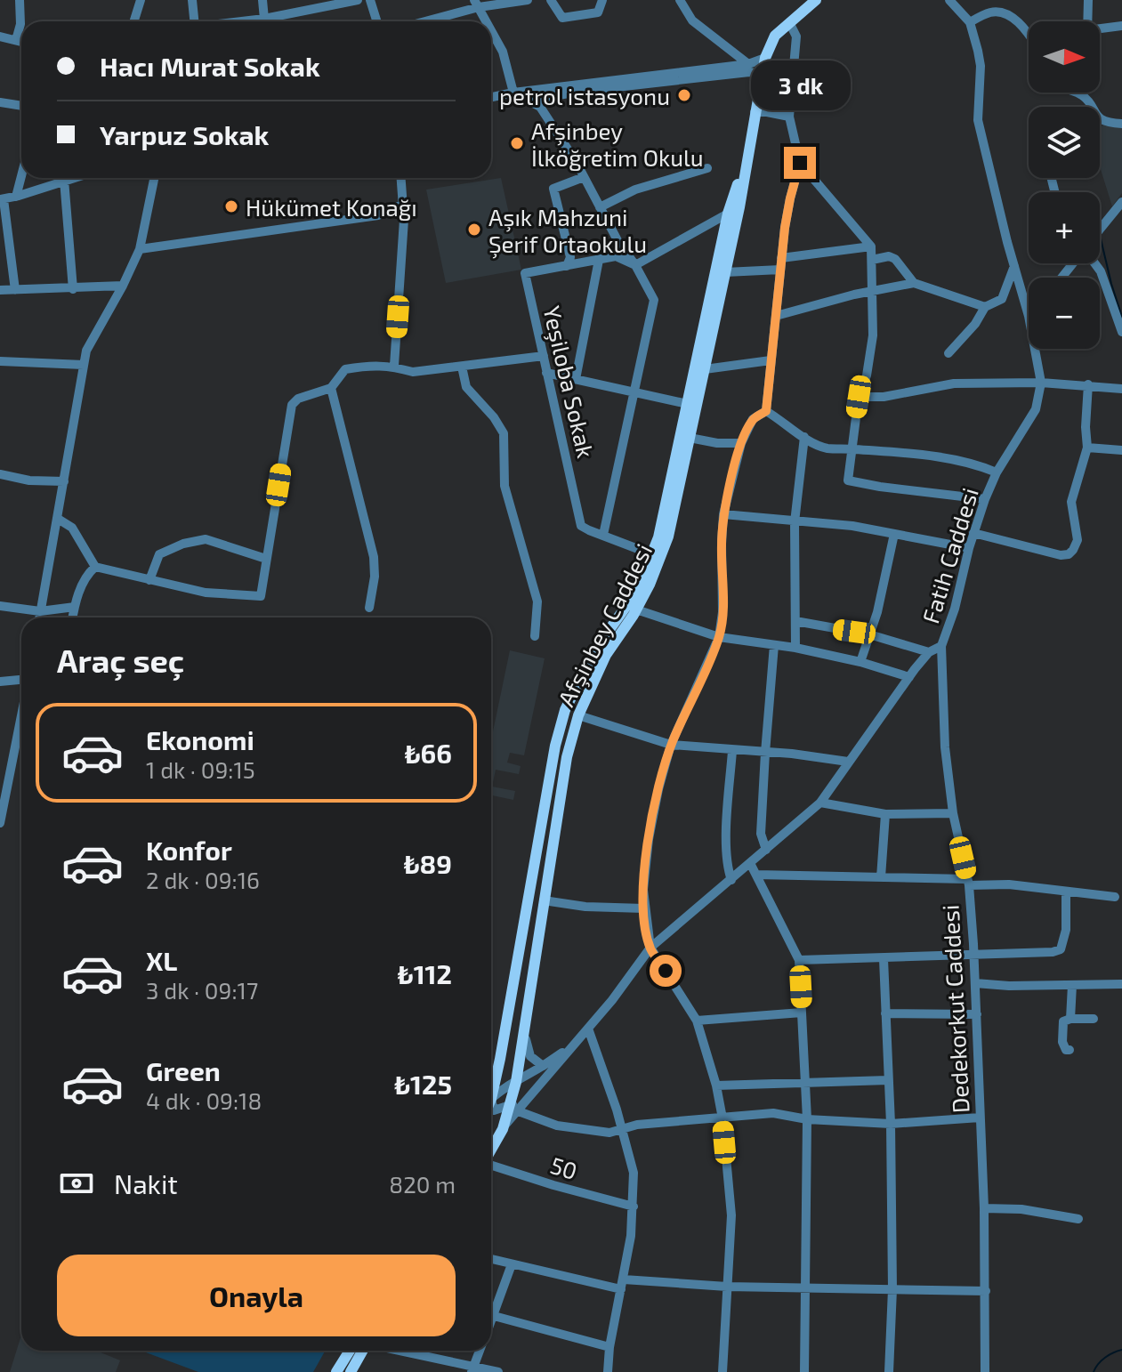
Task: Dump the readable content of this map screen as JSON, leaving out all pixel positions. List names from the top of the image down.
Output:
{
  "streets": {
    "main road": ["Afşinbey Caddesi"],
    "street": [
      "Yeşiloba Sokak",
      "Fatih Caddesi",
      "Dedekorkut Caddesi",
      "50"
    ]
  },
  "crossings": [
    ["Yeşiloba Sokak", "Afşinbey Caddesi"],
    ["Fatih Caddesi", "Dedekorkut Caddesi"]
  ],
  "places": [
    "petrol istasyonu",
    "Afşinbey İlköğretim Okulu",
    "Hükümet Konağı",
    "Aşık Mahzuni Şerif Ortaokulu"
  ],
  "north": "right",
  "page": {
    "map_buttons": ["+", "−"],
    "banner": ["Hacı Murat Sokak", "Yarpuz Sokak"],
    "bubble": "3 dk",
    "heading": "Araç seç",
    "list": [
      {
        "name": "Ekonomi",
        "note": "1 dk · 09:15",
        "value": "₺66"
      },
      {
        "name": "Konfor",
        "note": "2 dk · 09:16",
        "value": "₺89"
      },
      {
        "name": "XL",
        "note": "3 dk · 09:17",
        "value": "₺112"
      },
      {
        "name": "Green",
        "note": "4 dk · 09:18",
        "value": "₺125"
      }
    ],
    "pay": ["Nakit", "820 m"],
    "buttons": "Onayla"
  }
}
